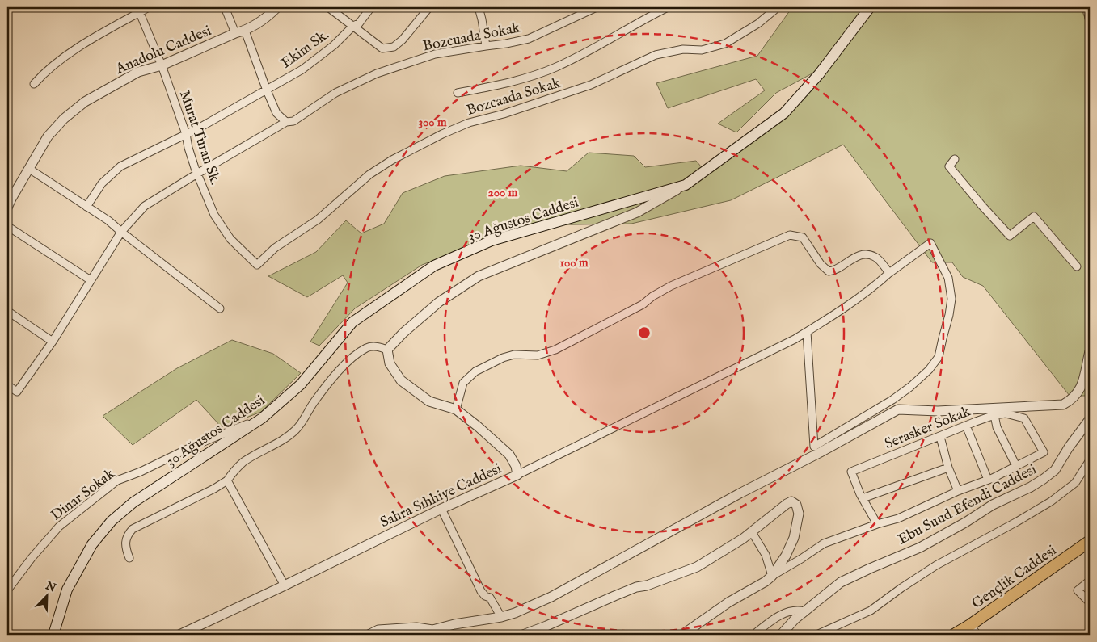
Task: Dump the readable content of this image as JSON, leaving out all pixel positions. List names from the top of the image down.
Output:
{
  "streets": {
    "main road": ["30 Ağustos Caddesi", "Gençlik Caddesi"],
    "street": [
      "Bozcuada Sokak",
      "Ekim Sk.",
      "Anadolu Caddesi",
      "Bozcaada Sokak",
      "Murat Turan Sk.",
      "Serasker Sokak",
      "Dinar Sokak",
      "Sahra Sıhhiye Caddesi",
      "Ebu Suud Efendi Caddesi"
    ]
  },
  "crossings": [
    ["Bozcuada Sokak", "Murat Turan Sk."],
    ["Ekim Sk.", "Murat Turan Sk."],
    ["Anadolu Caddesi", "Murat Turan Sk."],
    ["Bozcaada Sokak", "Murat Turan Sk."],
    ["30 Ağustos Caddesi", "Dinar Sokak"]
  ],
  "north": "top right",
  "rings": ["300 m", "200 m", "100 m"]
}
